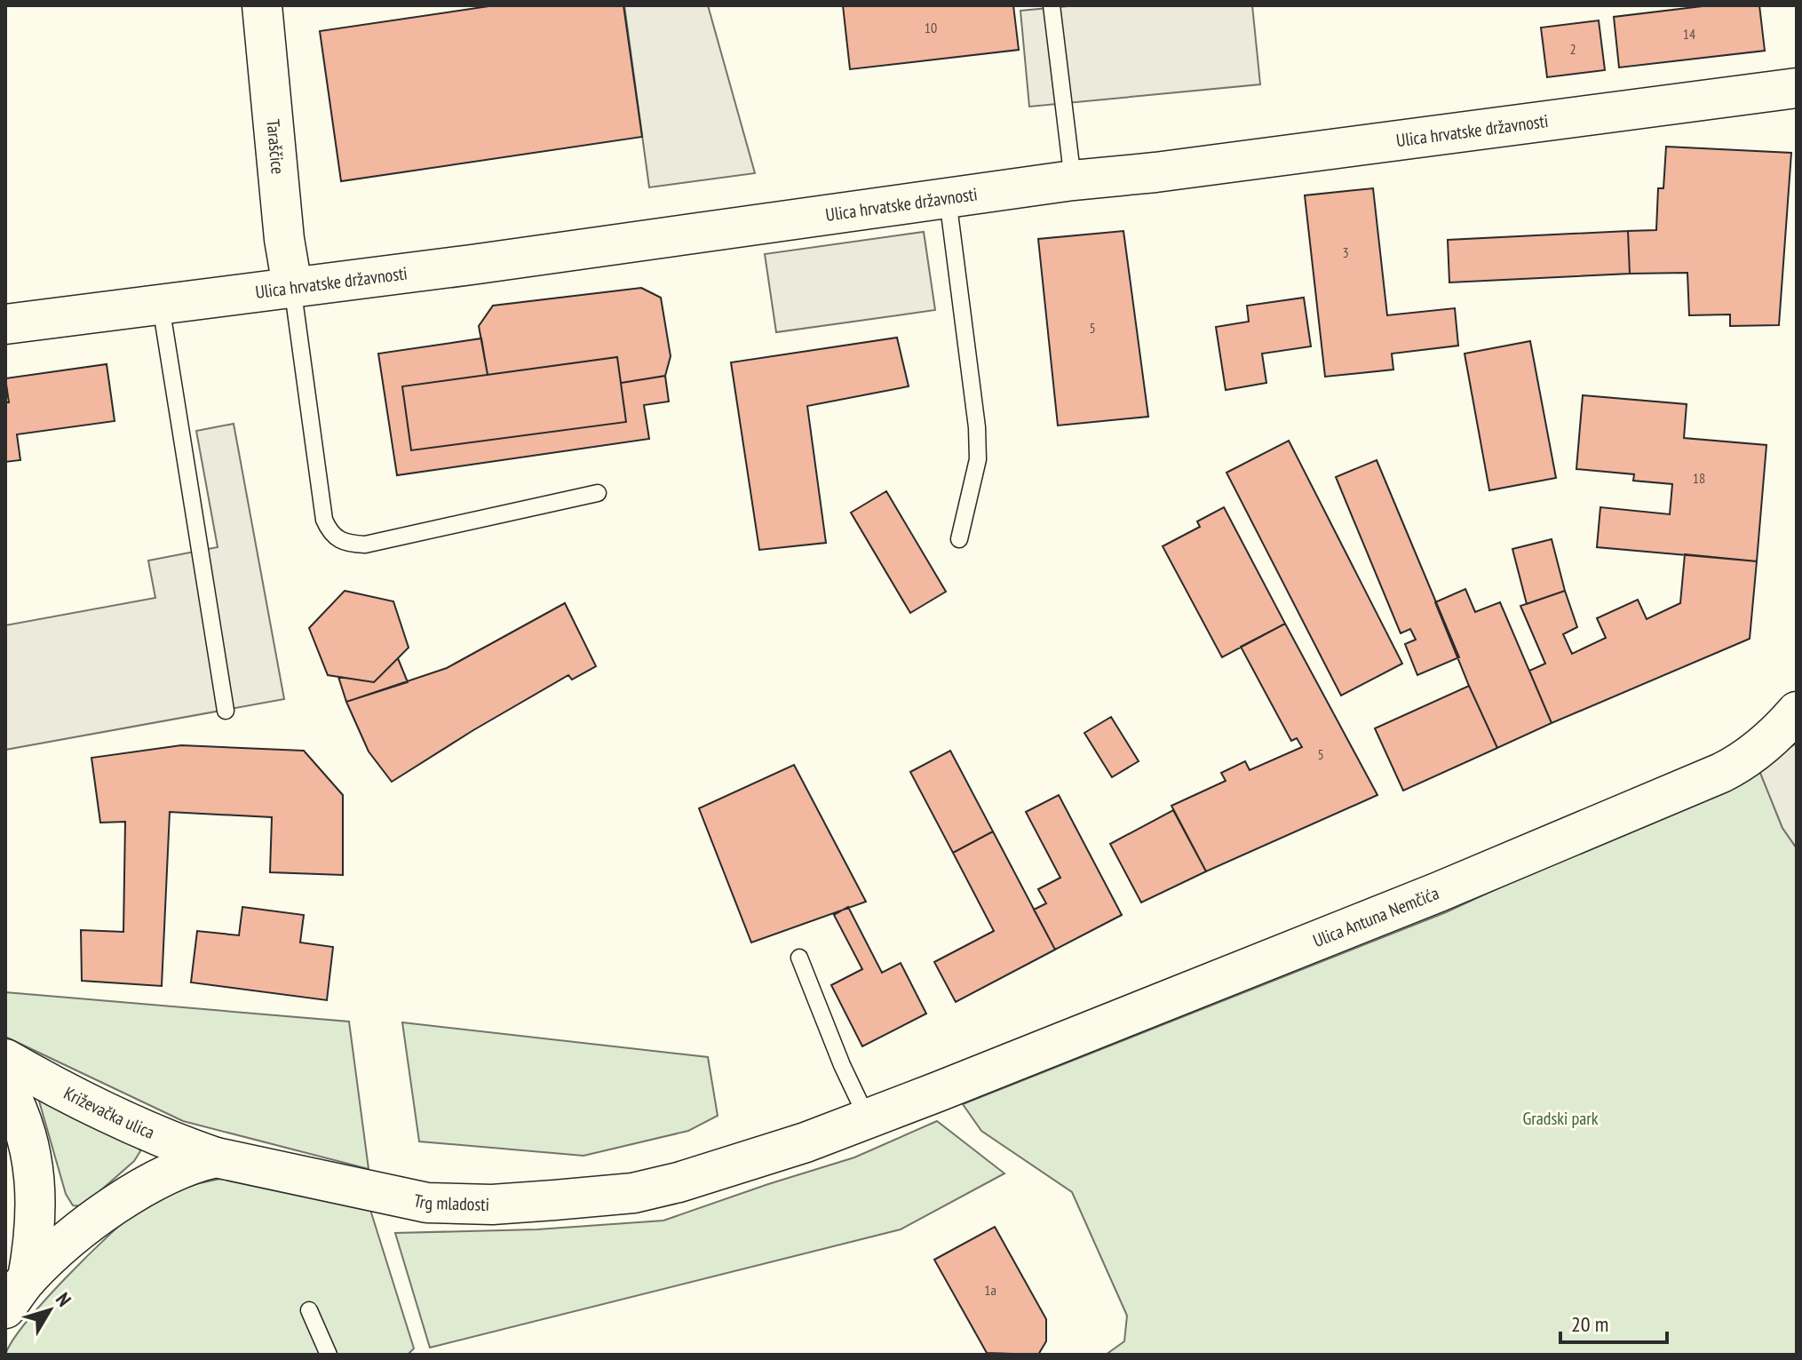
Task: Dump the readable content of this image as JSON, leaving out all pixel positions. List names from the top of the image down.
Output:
{
  "streets": {
    "main road": [
      "Ulica hrvatske državnosti",
      "Taraščice",
      "Ulica Antuna Nemčića",
      "Križevačka ulica",
      "Trg mladosti"
    ]
  },
  "crossings": [
    ["Ulica hrvatske državnosti", "Taraščice"],
    ["Ulica Antuna Nemčića", "Trg mladosti"],
    ["Križevačka ulica", "Trg mladosti"]
  ],
  "parks": ["Gradski park"],
  "house_numbers": [
    "10",
    "14",
    "2",
    "3",
    "5",
    "18",
    "5",
    "1a"
  ],
  "scale_bar": "20 m",
  "north": "top right"
}
